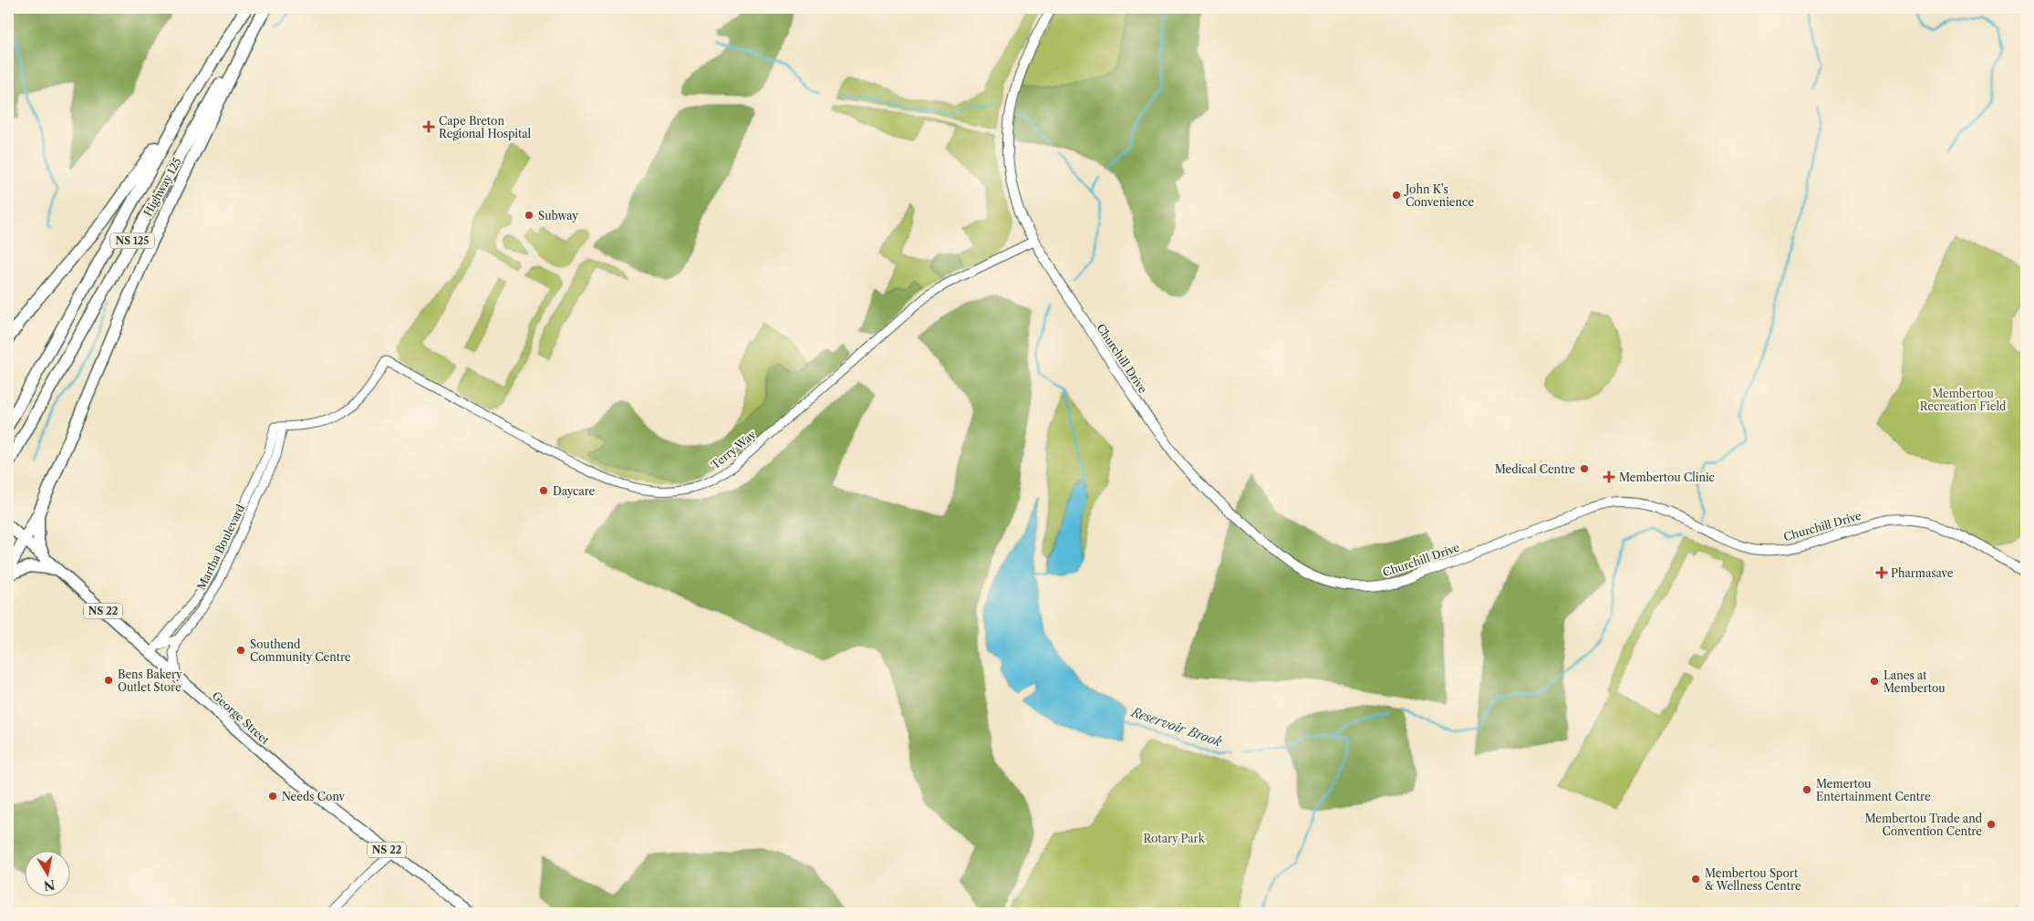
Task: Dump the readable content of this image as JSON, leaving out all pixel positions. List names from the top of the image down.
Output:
{
  "streets": {
    "highway": ["Highway 125", "NS 125"],
    "main road": ["Churchill Drive", "NS 22", "George Street"],
    "street": ["Terry Way", "Martha Boulevard"]
  },
  "crossings": [
    ["Churchill Drive", "Terry Way"],
    ["Terry Way", "Martha Boulevard"],
    ["Martha Boulevard", "George Street"]
  ],
  "water": ["Reservoir Brook"],
  "parks": ["Membertou Recreation Field", "Rotary Park"],
  "places": {
    "health": ["Cape Breton Regional Hospital", "Membertou Clinic", "Pharmasave"],
    "other": [
      "John K's Convenience",
      "Subway",
      "Medical Centre",
      "Daycare",
      "Southend Community Centre",
      "Bens Bakery Outlet Store",
      "Lanes at Membertou",
      "Memertou Entertainment Centre",
      "Needs Conv",
      "Membertou Trade and Convention Centre",
      "Membertou Sport & Wellness Centre"
    ]
  },
  "north": "bottom"
}
